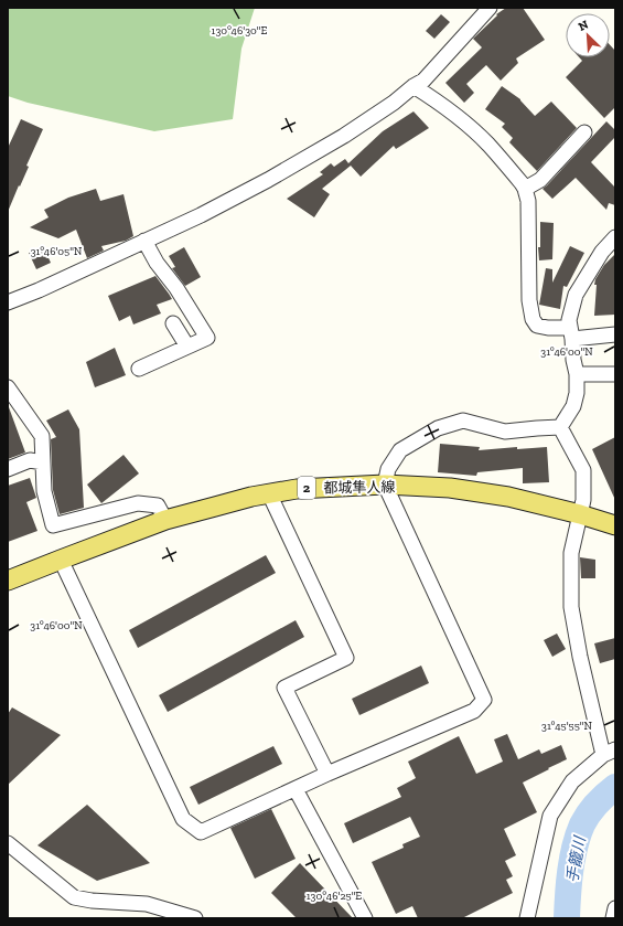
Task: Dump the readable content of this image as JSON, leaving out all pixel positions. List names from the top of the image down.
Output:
{
  "streets": {
    "main road": ["都城隼人線", "2"]
  },
  "water": ["手籠川"],
  "north": "top left",
  "coordinates": [
    "130°46'30\"E",
    "31°46'05\"N",
    "31°46'00\"N",
    "31°45'55\"N",
    "130°46'25\"E"
  ]
}
